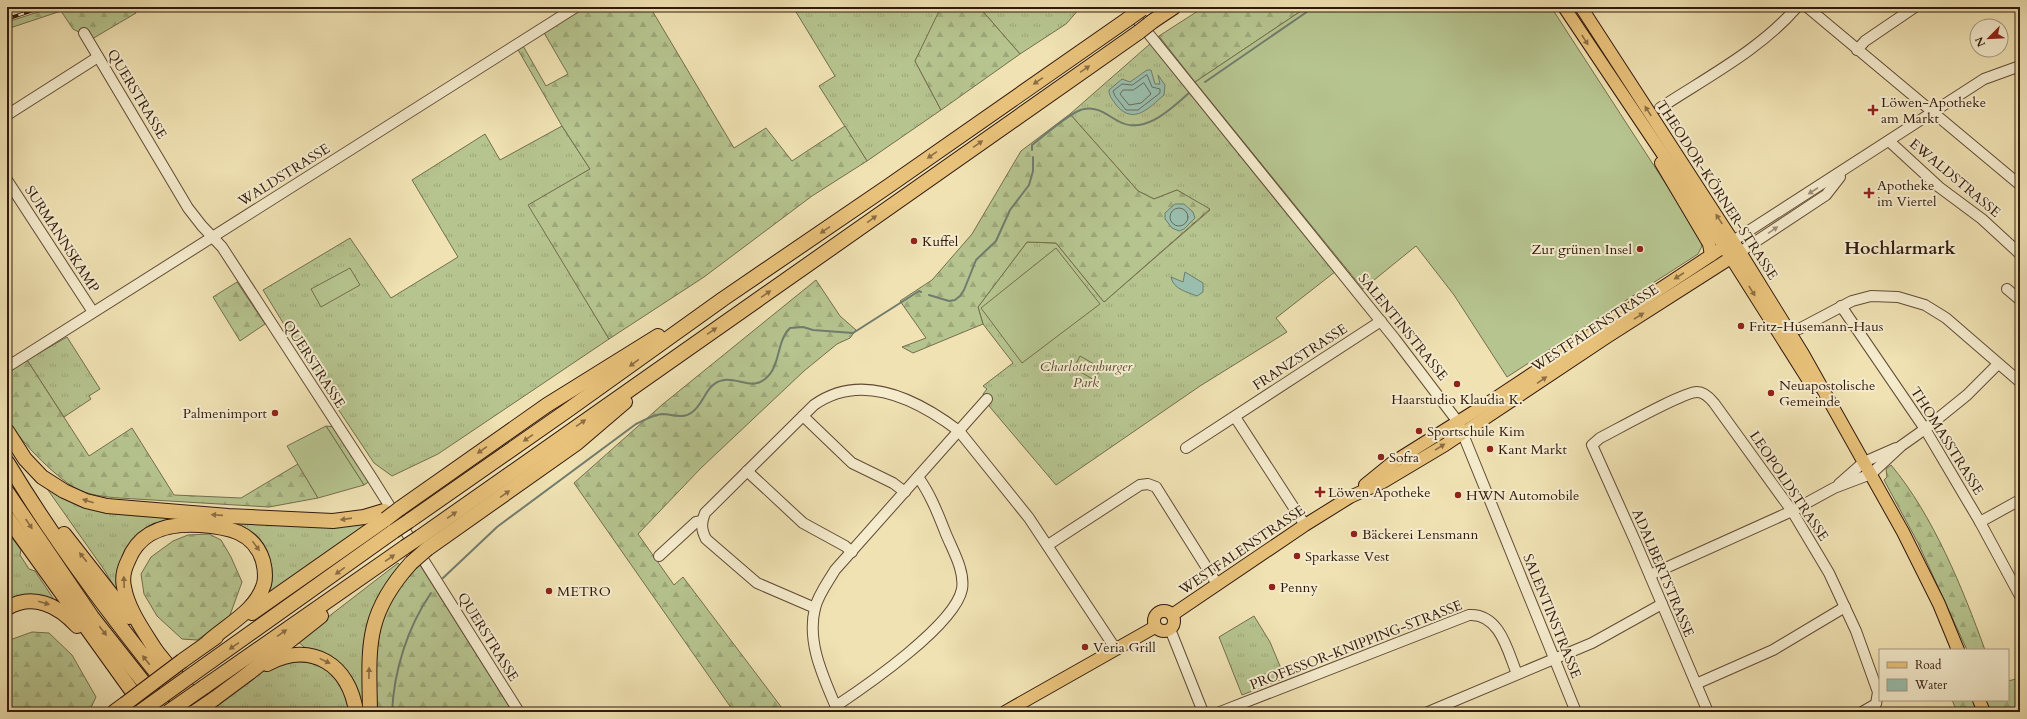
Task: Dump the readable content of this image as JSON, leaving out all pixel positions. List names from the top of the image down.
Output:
{
  "streets": {
    "main road": ["THEODOR-KÖRNER-STRASSE", "WESTFALENSTRASSE"],
    "street": [
      "QUERSTRASSE",
      "WALDSTRASSE",
      "EWALDSTRASSE",
      "SURMANNSKAMP",
      "SALENTINSTRASSE",
      "FRANZSTRASSE",
      "THOMASSTRASSE",
      "LEOPOLDSTRASSE",
      "ADALBERTSTRASSE",
      "PROFESSOR-KNIPPING-STRASSE"
    ]
  },
  "crossings": [
    ["QUERSTRASSE", "WALDSTRASSE"],
    ["WALDSTRASSE", "SURMANNSKAMP"],
    ["EWALDSTRASSE", "WESTFALENSTRASSE"],
    ["THEODOR-KÖRNER-STRASSE", "WESTFALENSTRASSE"],
    ["SALENTINSTRASSE", "WESTFALENSTRASSE"],
    ["SALENTINSTRASSE", "FRANZSTRASSE"],
    ["LEOPOLDSTRASSE", "ADALBERTSTRASSE"]
  ],
  "districts": ["Hochlarmark"],
  "parks": ["Charlottenburger Park"],
  "places": {
    "health": ["Löwen-Apotheke am Markt", "Apotheke im Viertel", "Löwen Apotheke"],
    "other": [
      "Kuffel",
      "Zur grünen Insel",
      "Fritz-Husemann-Haus",
      "Haarstudio Klaudia K.",
      "Neuapostolische Gemeinde",
      "Palmenimport",
      "Sportschule Kim",
      "Kant Markt",
      "Sofra",
      "HWN Automobile",
      "Bäckerei Lensmann",
      "Sparkasse Vest",
      "Penny",
      "METRO",
      "Veria Grill"
    ]
  },
  "legend": ["Road", "Water"],
  "north": "bottom left"
}
